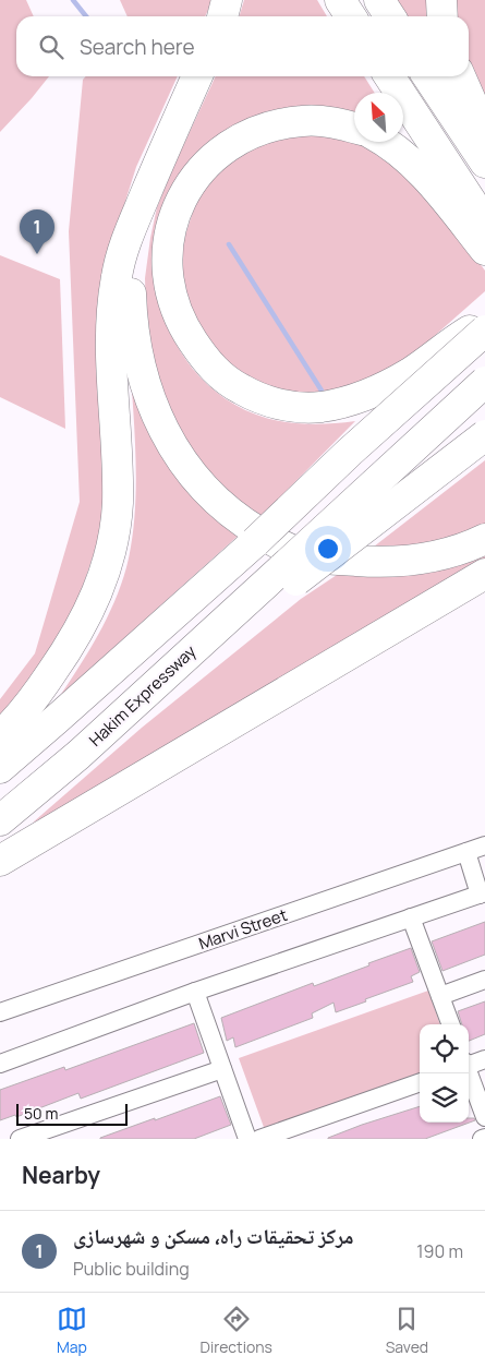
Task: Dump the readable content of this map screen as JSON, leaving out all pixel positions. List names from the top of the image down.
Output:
{
  "streets": {
    "highway": ["Hakim Expressway"],
    "street": ["Marvi Street"]
  },
  "scale_bar": "50 m",
  "north": "top left",
  "page": {
    "search": "Search here",
    "pins": "1",
    "scale": "50 m",
    "heading": "Nearby",
    "list": [
      {
        "mark": "1",
        "name": "مرکز تحقیقات راه، مسکن و شهرسازی",
        "note": "Public building",
        "value": "190 m"
      }
    ],
    "nav": ["Map", "Directions", "Saved"]
  }
}
